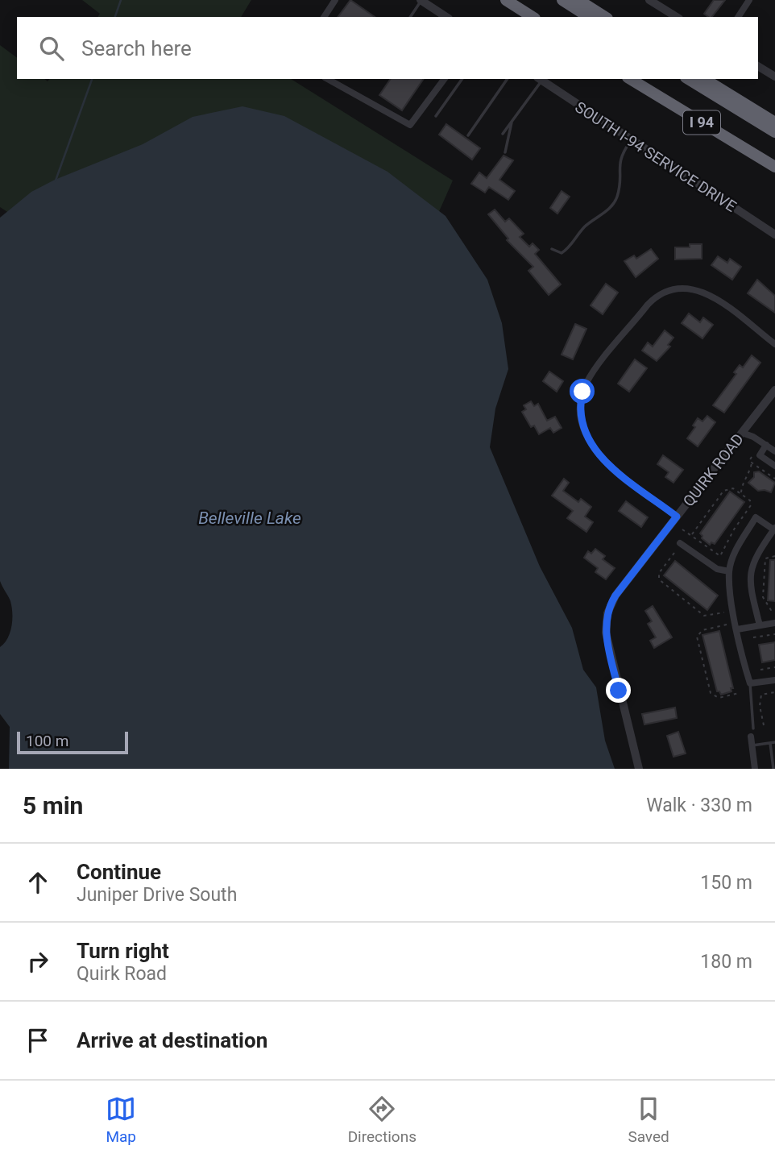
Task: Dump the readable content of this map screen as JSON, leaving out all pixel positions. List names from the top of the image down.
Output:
{
  "streets": {
    "highway": ["I 94"],
    "street": ["SOUTH I-94 SERVICE DRIVE", "QUIRK ROAD"]
  },
  "water": ["Belleville Lake"],
  "scale_bar": "100 m",
  "page": {
    "search": "Search here",
    "scale": "100 m",
    "heading": ["5 min", "Walk · 330 m"],
    "list": [
      ["Continue", "Juniper Drive South", "150 m"],
      ["Turn right", "Quirk Road", "180 m"],
      "Arrive at destination"
    ],
    "nav": ["Map", "Directions", "Saved"]
  }
}
